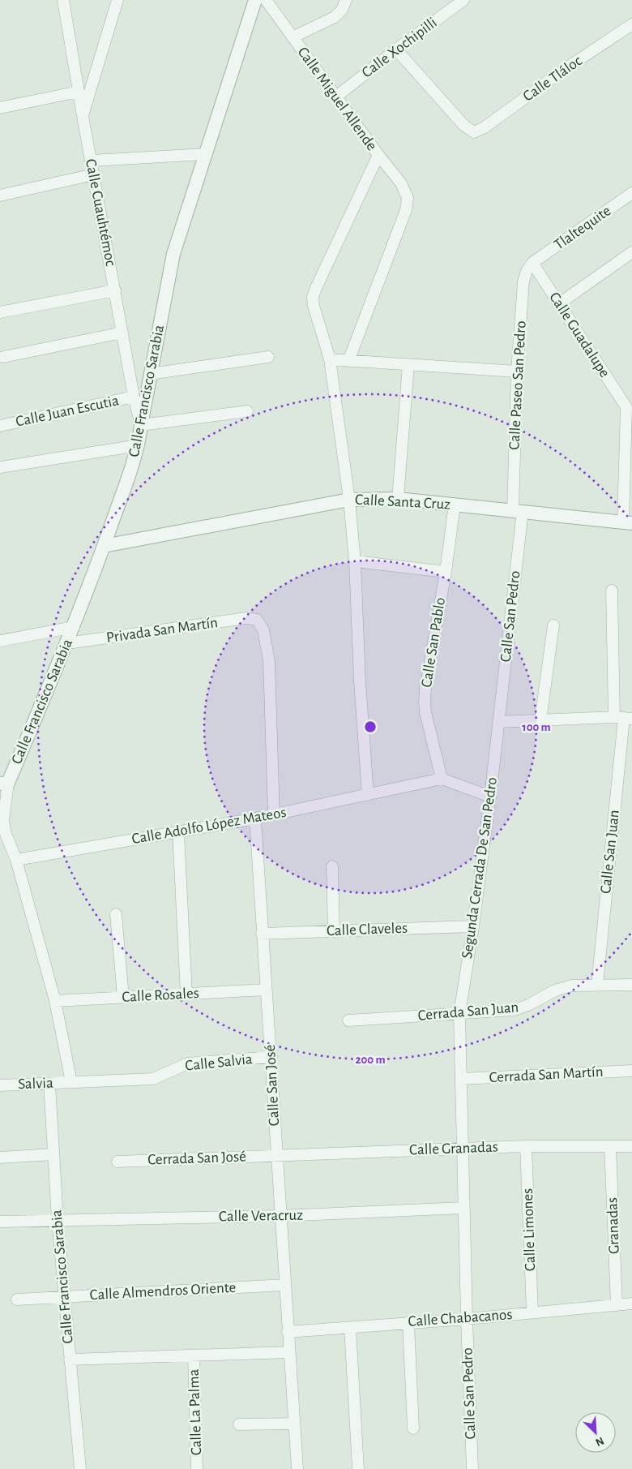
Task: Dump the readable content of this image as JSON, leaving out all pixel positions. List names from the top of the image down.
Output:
{
  "streets": {
    "street": [
      "Calle Xochipilli",
      "Calle Tláloc",
      "Calle Miguel Allende",
      "Calle Cuauhtémoc",
      "Tlaltequite",
      "Calle Guadalupe",
      "Calle Paseo San Pedro",
      "Calle Francisco Sarabia",
      "Calle Juan Escutia",
      "Calle Santa Cruz",
      "Calle San Pedro",
      "Privada San Martín",
      "Calle San Pablo",
      "Calle Adolfo López Mateos",
      "Calle San Juan",
      "Segunda Cerrada De San Pedro",
      "Calle Claveles",
      "Calle Rosales",
      "Cerrada San Juan",
      "Calle Salvia",
      "Cerrada San Martín",
      "Salvia",
      "Calle San José",
      "Calle Granadas",
      "Cerrada San José",
      "Calle Veracruz",
      "Granadas",
      "Calle Limones",
      "Calle Almendros Oriente",
      "Calle Chabacanos",
      "Calle La Palma"
    ]
  },
  "crossings": [
    ["Calle Xochipilli", "Calle Tláloc"],
    ["Calle Xochipilli", "Calle Miguel Allende"],
    ["Calle Cuauhtémoc", "Calle Francisco Sarabia"],
    ["Calle Cuauhtémoc", "Calle Juan Escutia"],
    ["Tlaltequite", "Calle Guadalupe"],
    ["Tlaltequite", "Calle Paseo San Pedro"],
    ["Calle Guadalupe", "Calle Paseo San Pedro"],
    ["Calle Guadalupe", "Calle Santa Cruz"],
    ["Calle Paseo San Pedro", "Calle Santa Cruz"],
    ["Calle Paseo San Pedro", "Calle San Pedro"],
    ["Calle Francisco Sarabia", "Calle Santa Cruz"],
    ["Calle Francisco Sarabia", "Privada San Martín"],
    ["Calle Francisco Sarabia", "Calle Adolfo López Mateos"],
    ["Calle Francisco Sarabia", "Salvia"],
    ["Calle Francisco Sarabia", "Calle Veracruz"],
    ["Calle Francisco Sarabia", "Calle Almendros Oriente"],
    ["Calle Santa Cruz", "Calle San Pedro"],
    ["Calle Santa Cruz", "Calle San Pablo"],
    ["Calle San Pedro", "Segunda Cerrada De San Pedro"],
    ["Calle San Pedro", "Calle Chabacanos"],
    ["Privada San Martín", "Calle Adolfo López Mateos"],
    ["Calle San Pablo", "Calle Adolfo López Mateos"],
    ["Calle Adolfo López Mateos", "Calle San José"],
    ["Calle San Juan", "Cerrada San Juan"],
    ["Segunda Cerrada De San Pedro", "Calle Claveles"],
    ["Segunda Cerrada De San Pedro", "Cerrada San Juan"],
    ["Calle Claveles", "Calle San José"],
    ["Calle Rosales", "Calle San José"],
    ["Calle Salvia", "Salvia"],
    ["Calle Salvia", "Calle San José"],
    ["Calle San José", "Calle Granadas"],
    ["Calle San José", "Cerrada San José"],
    ["Calle San José", "Calle Veracruz"],
    ["Calle San José", "Calle Almendros Oriente"],
    ["Calle San José", "Calle Chabacanos"],
    ["Calle Granadas", "Cerrada San José"],
    ["Calle Granadas", "Granadas"],
    ["Calle Granadas", "Calle Limones"],
    ["Granadas", "Calle Chabacanos"],
    ["Calle Limones", "Calle Chabacanos"]
  ],
  "north": "bottom right",
  "rings": ["100 m", "200 m"]
}
